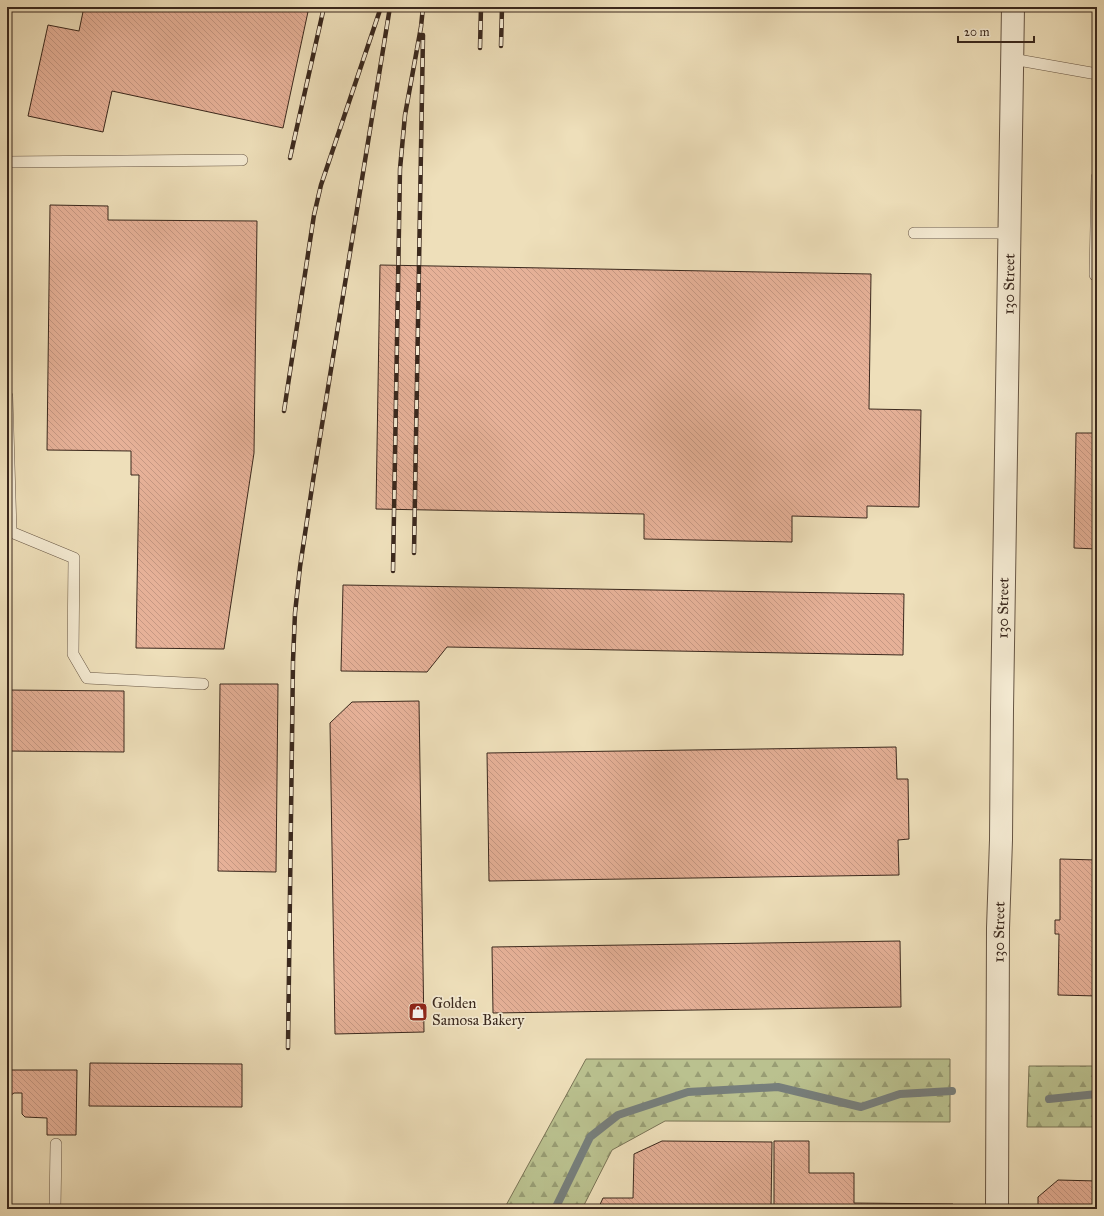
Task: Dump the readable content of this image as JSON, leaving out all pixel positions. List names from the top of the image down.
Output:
{
  "streets": {
    "street": ["130 Street"]
  },
  "places": {
    "shop": ["Golden Samosa Bakery"]
  },
  "scale_bar": "20 m"
}
